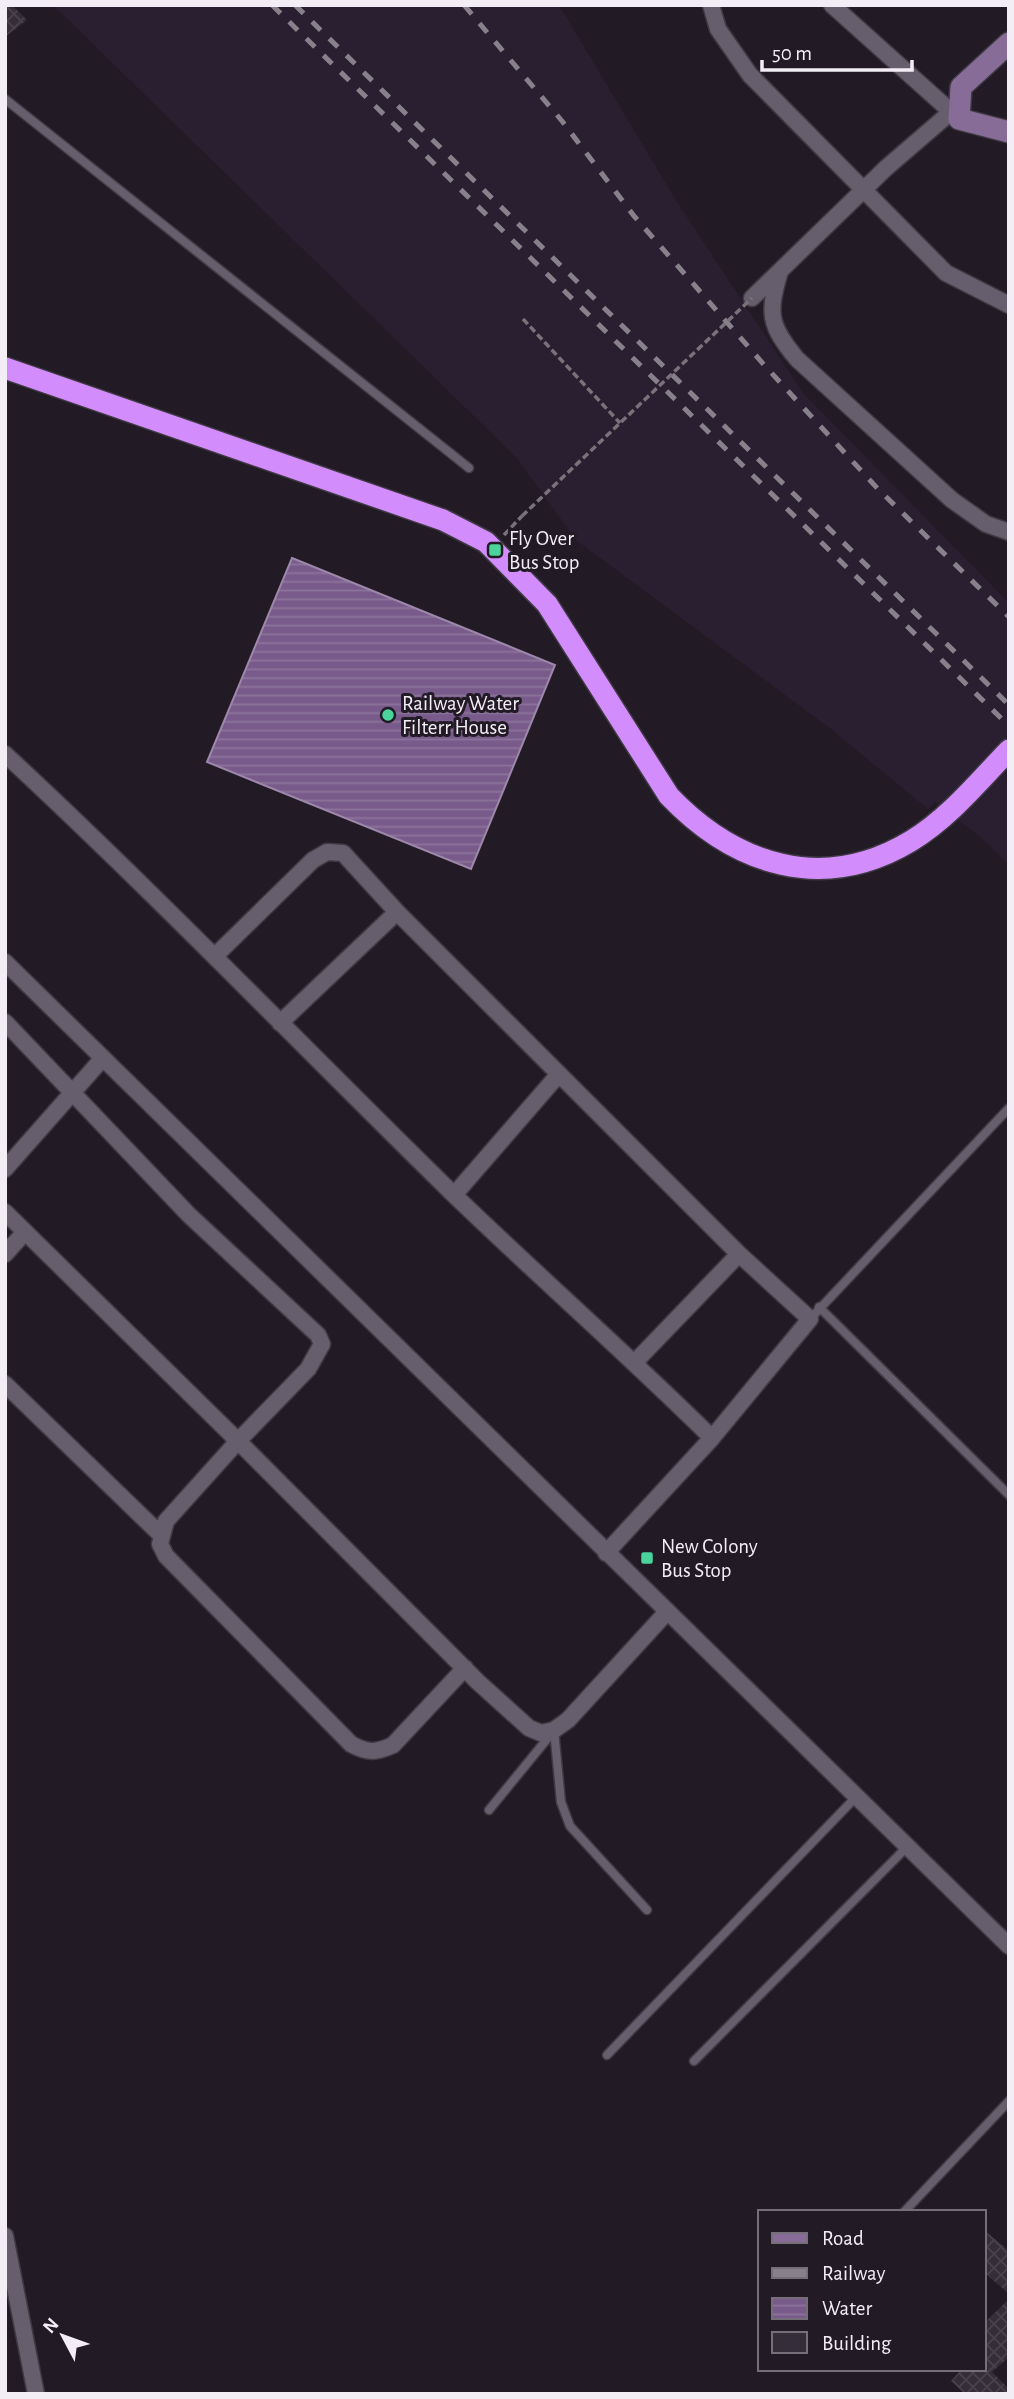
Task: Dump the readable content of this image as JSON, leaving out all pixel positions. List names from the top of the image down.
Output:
{
  "places": {
    "transit": ["Fly Over Bus Stop", "New Colony Bus Stop"],
    "other": ["Railway Water Filterr House"]
  },
  "legend": [
    "Road",
    "Railway",
    "Water",
    "Building"
  ],
  "scale_bar": "50 m",
  "north": "top left"
}
